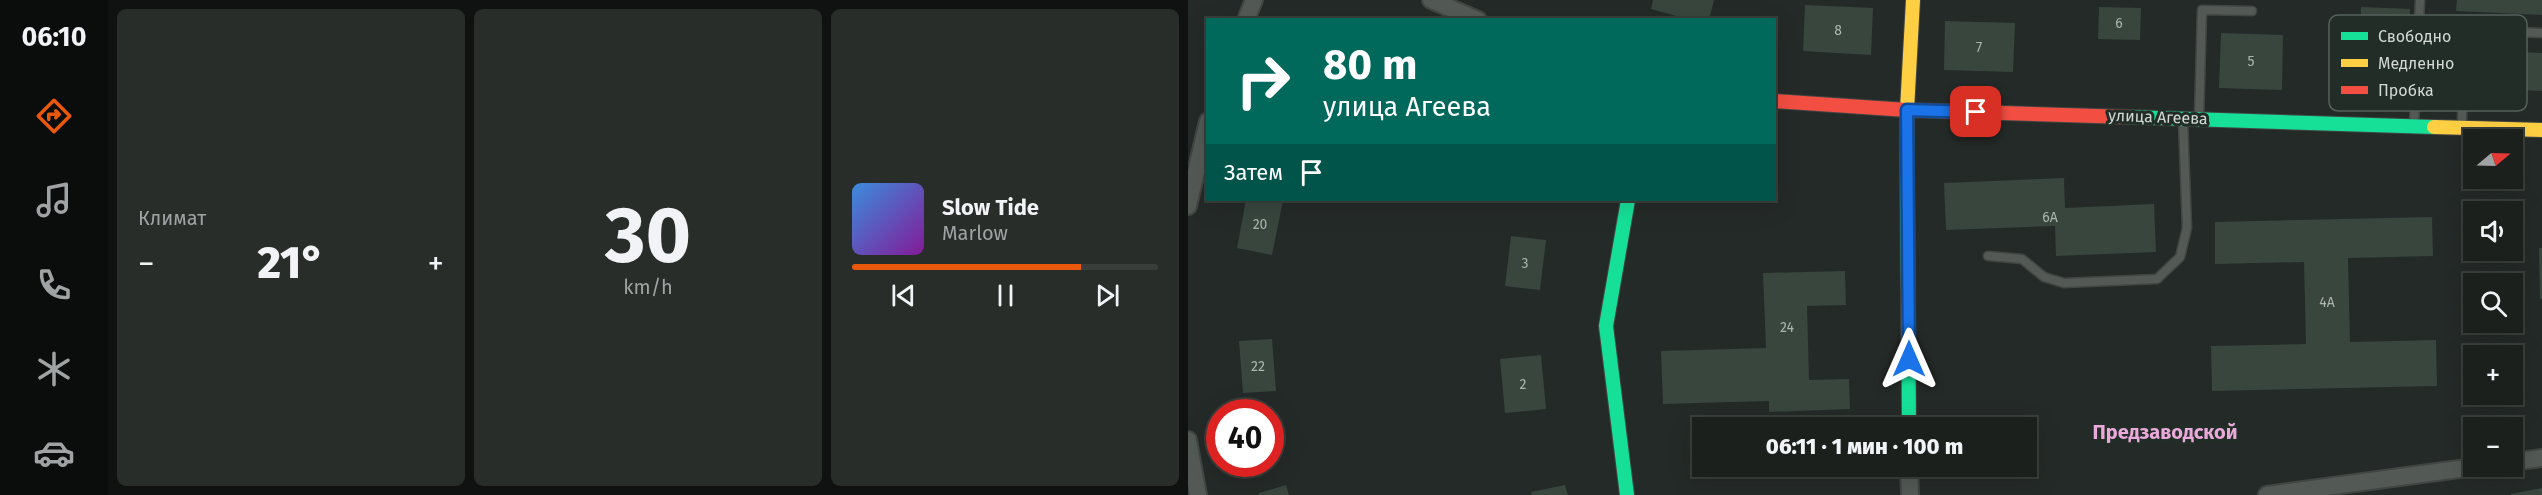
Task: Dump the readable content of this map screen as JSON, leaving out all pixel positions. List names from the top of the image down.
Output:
{
  "streets": {
    "street": ["улица Агеева"]
  },
  "districts": ["Предзаводской"],
  "house_numbers": [
    "6",
    "8",
    "7",
    "5",
    "6А",
    "20",
    "3",
    "4А",
    "24",
    "22",
    "2"
  ],
  "legend": ["Свободно", "Медленно", "Пробка"],
  "north": "right",
  "page": {
    "tabs": "06:10",
    "tile": [
      "Климат",
      ["30", "km/h"]
    ],
    "turn": ["80 m", "улица Агеева"],
    "map_buttons": ["+", "−"],
    "then": "Затем",
    "song": ["Slow Tide", "Marlow"],
    "heat": ["−", "21°", "+"],
    "limit": "40",
    "trip": "06:11 · 1 мин · 100 m"
  }
}
